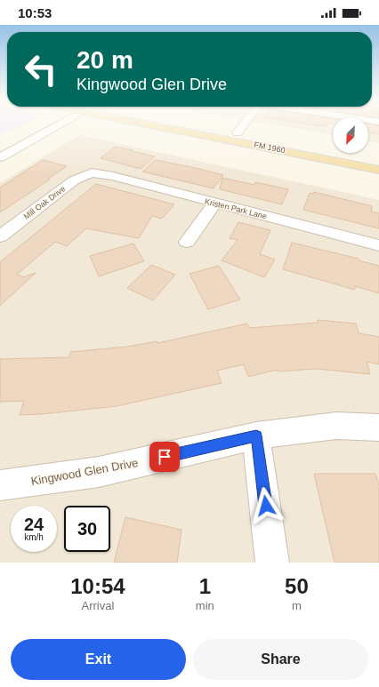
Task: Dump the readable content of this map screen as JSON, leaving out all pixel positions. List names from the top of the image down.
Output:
{
  "streets": {
    "main road": ["FM 1960"],
    "street": ["Mill Oak Drive", "Kristen Park Lane", "Kingwood Glen Drive"]
  },
  "crossings": [
    ["Mill Oak Drive", "Kristen Park Lane"]
  ],
  "north": "bottom left",
  "page": {
    "status": "10:53",
    "turn": ["20 m", "Kingwood Glen Drive"],
    "speed": "24 km/h",
    "limit": "30",
    "eta": [
      "10:54",
      "Arrival",
      "1",
      "min",
      "50",
      "m"
    ],
    "buttons": ["Exit", "Share"]
  }
}
